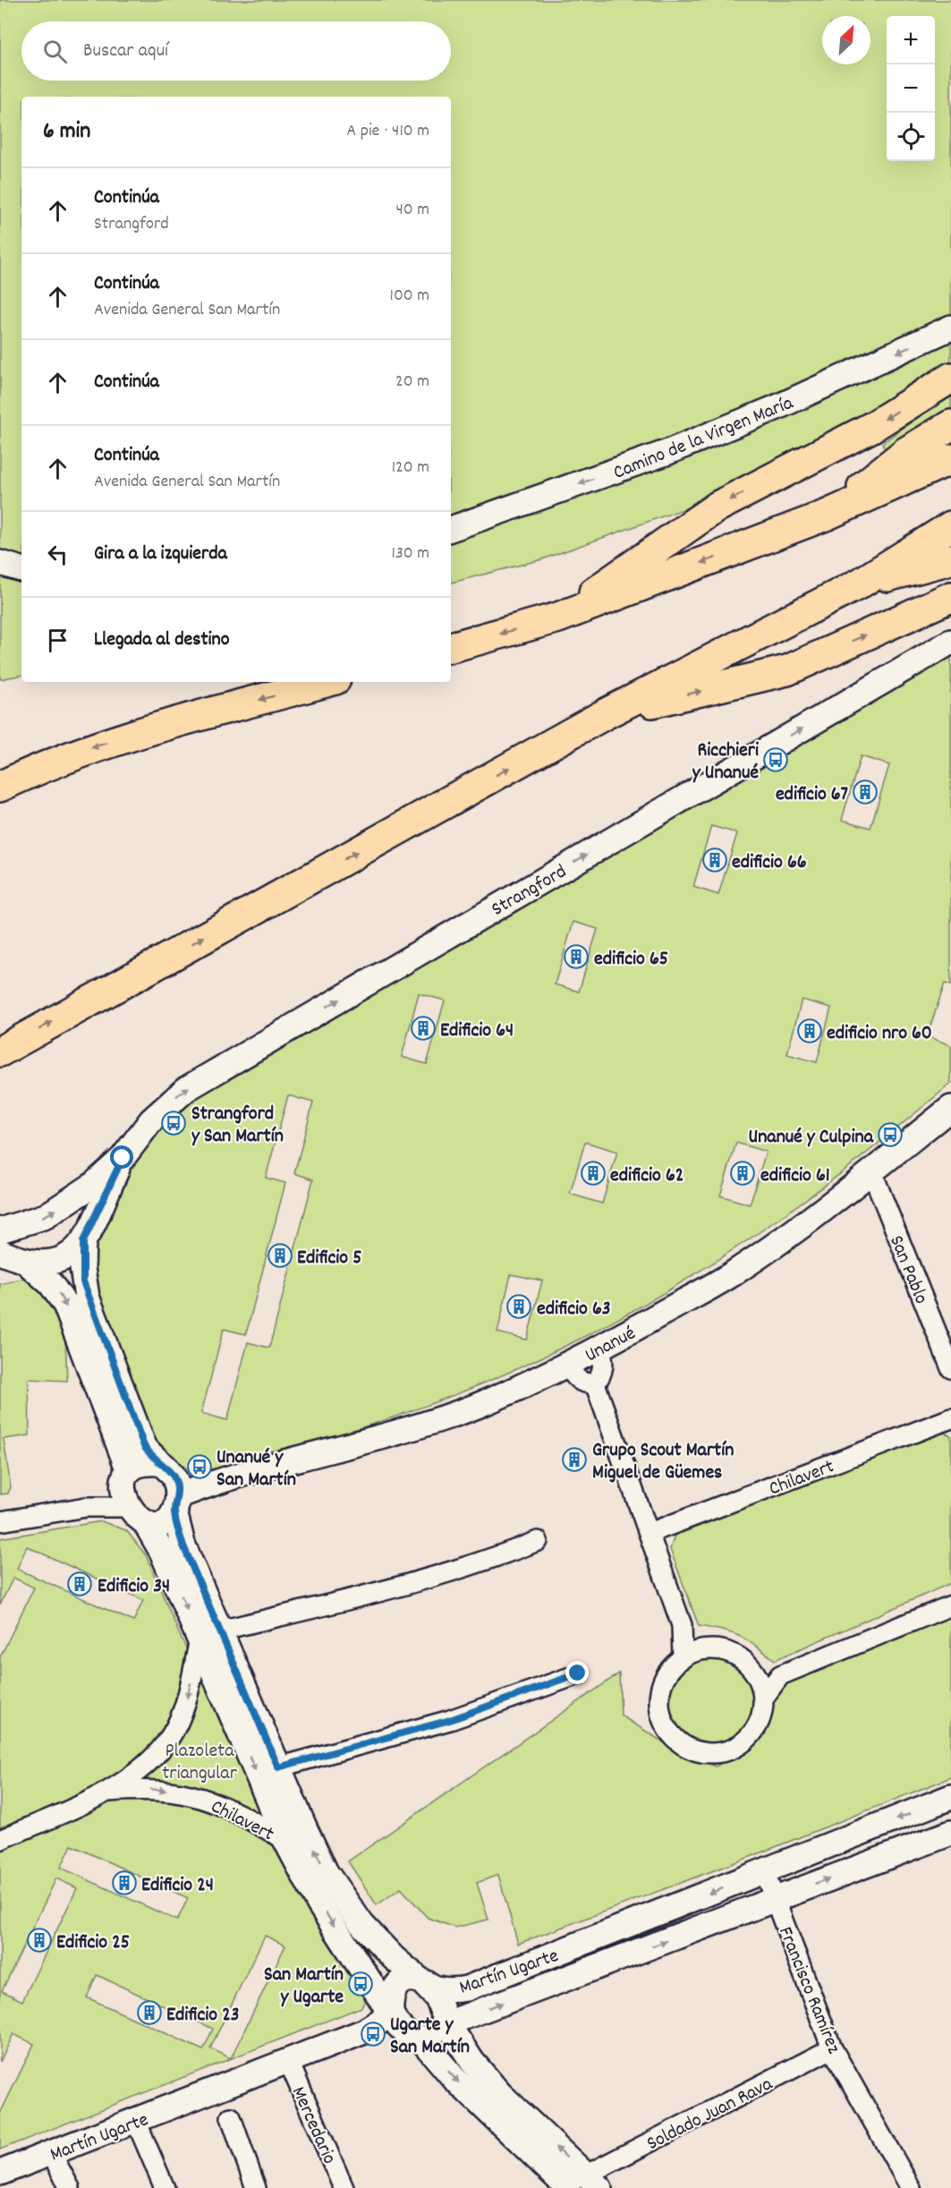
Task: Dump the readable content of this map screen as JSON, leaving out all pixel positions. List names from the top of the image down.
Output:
{
  "streets": {
    "street": [
      "Camino de la Virgen María",
      "Strangford",
      "San Pablo",
      "Unanué",
      "Chilavert",
      "Martín Ugarte",
      "Francisco Ramírez",
      "Soldado Juan Rava",
      "Mercedario"
    ]
  },
  "crossings": [
    ["San Pablo", "Unanué"],
    ["Martín Ugarte", "Francisco Ramírez"],
    ["Martín Ugarte", "Mercedario"],
    ["Francisco Ramírez", "Soldado Juan Rava"]
  ],
  "one_way": ["Camino de la Virgen María", "Strangford"],
  "parks": ["Plazoleta triangular"],
  "places": {
    "bus stop": [
      "Ricchieri y Unanué",
      "Strangford y San Martín",
      "Unanué y Culpina",
      "Unanué y San Martín",
      "San Martín y Ugarte",
      "Ugarte y San Martín"
    ],
    "building": [
      "edificio 67",
      "edificio 66",
      "edificio 65",
      "Edificio 64",
      "edificio nro 60",
      "edificio 62",
      "edificio 61",
      "Edificio 5",
      "edificio 63",
      "Grupo Scout Martín Miguel de Güemes",
      "Edificio 34",
      "Edificio 24",
      "Edificio 25",
      "Edificio 23"
    ]
  },
  "north": "top right",
  "page": {
    "map_buttons": ["+", "−"],
    "search": "Buscar aquí",
    "heading": ["6 min", "A pie · 410 m"],
    "list": [
      ["Continúa", "Strangford", "40 m"],
      ["Continúa", "Avenida General San Martín", "100 m"],
      ["Continúa", "20 m"],
      ["Continúa", "Avenida General San Martín", "120 m"],
      ["Gira a la izquierda", "130 m"],
      "Llegada al destino"
    ]
  }
}
